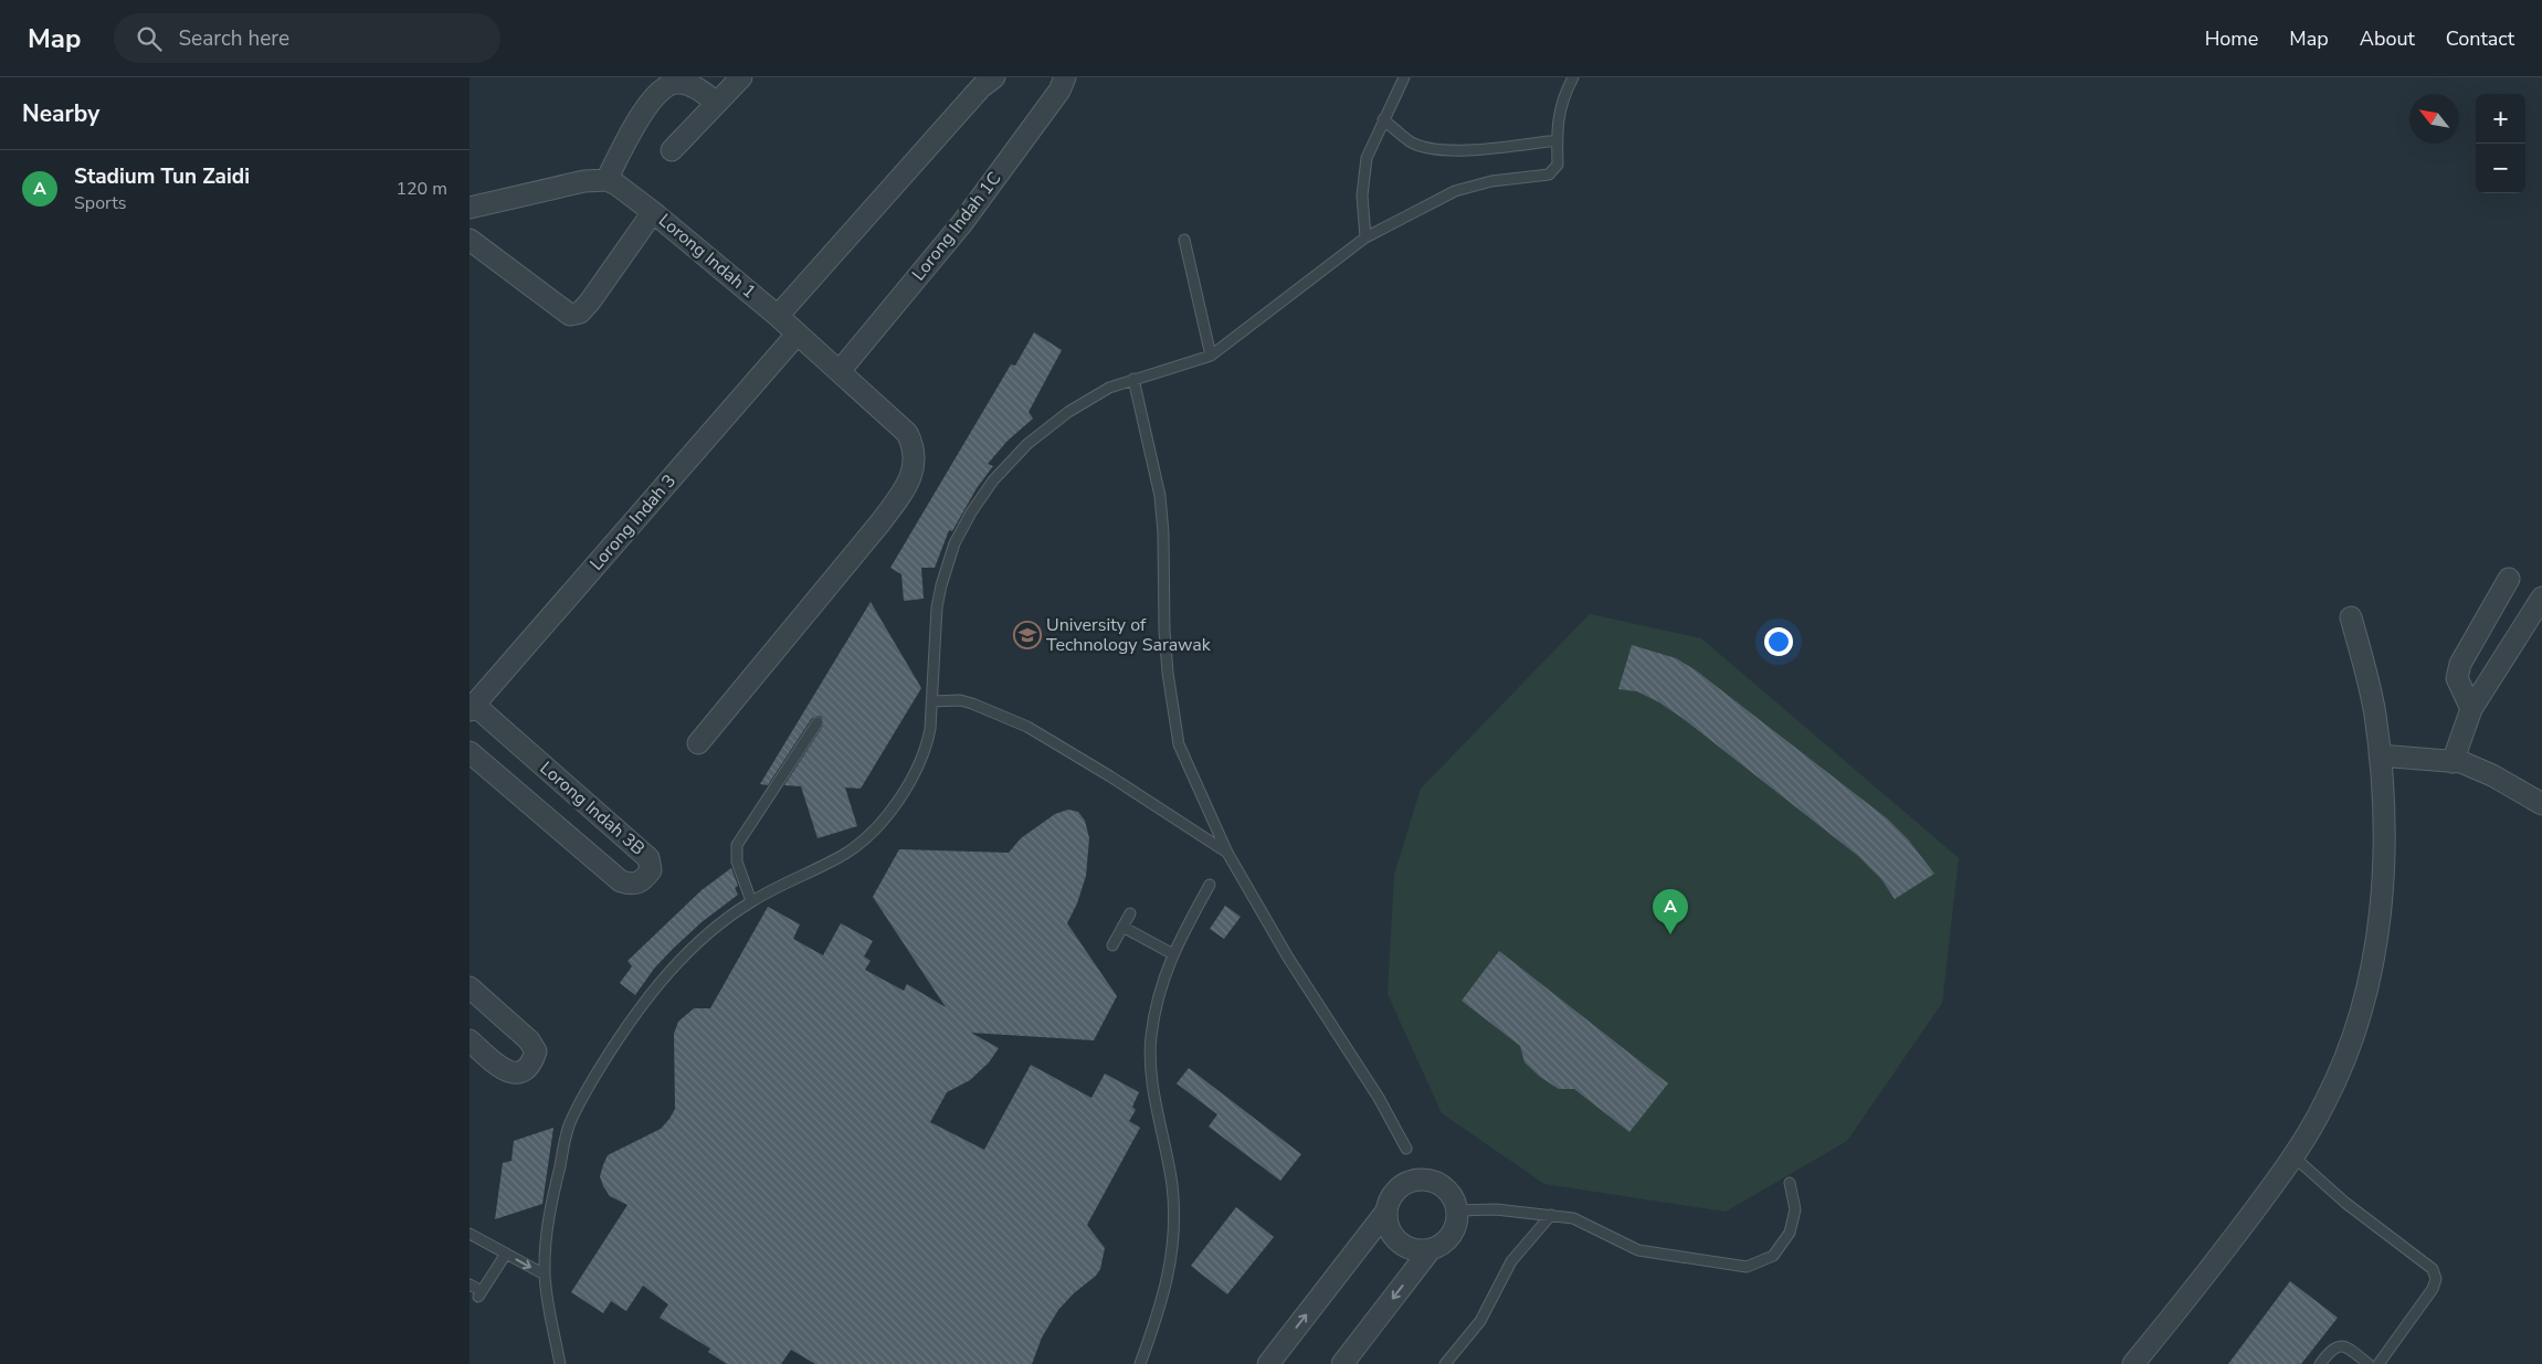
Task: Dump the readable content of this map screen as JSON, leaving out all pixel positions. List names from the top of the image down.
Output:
{
  "streets": {
    "street": [
      "Lorong Indah 1C",
      "Lorong Indah 1",
      "Lorong Indah 3",
      "Lorong Indah 3B"
    ]
  },
  "crossings": [
    ["Lorong Indah 1C", "Lorong Indah 1"],
    ["Lorong Indah 1", "Lorong Indah 3"],
    ["Lorong Indah 3", "Lorong Indah 3B"]
  ],
  "places": {
    "school or university": ["University of Technology Sarawak"]
  },
  "north": "top left",
  "page": {
    "header": "Map",
    "search": "Search here",
    "nav": [
      "Home",
      "Map",
      "About",
      "Contact"
    ],
    "heading": "Nearby",
    "map_buttons": ["+", "−"],
    "list": [
      {
        "mark": "A",
        "name": "Stadium Tun Zaidi",
        "note": "Sports",
        "value": "120 m"
      }
    ],
    "pins": "A"
  }
}
